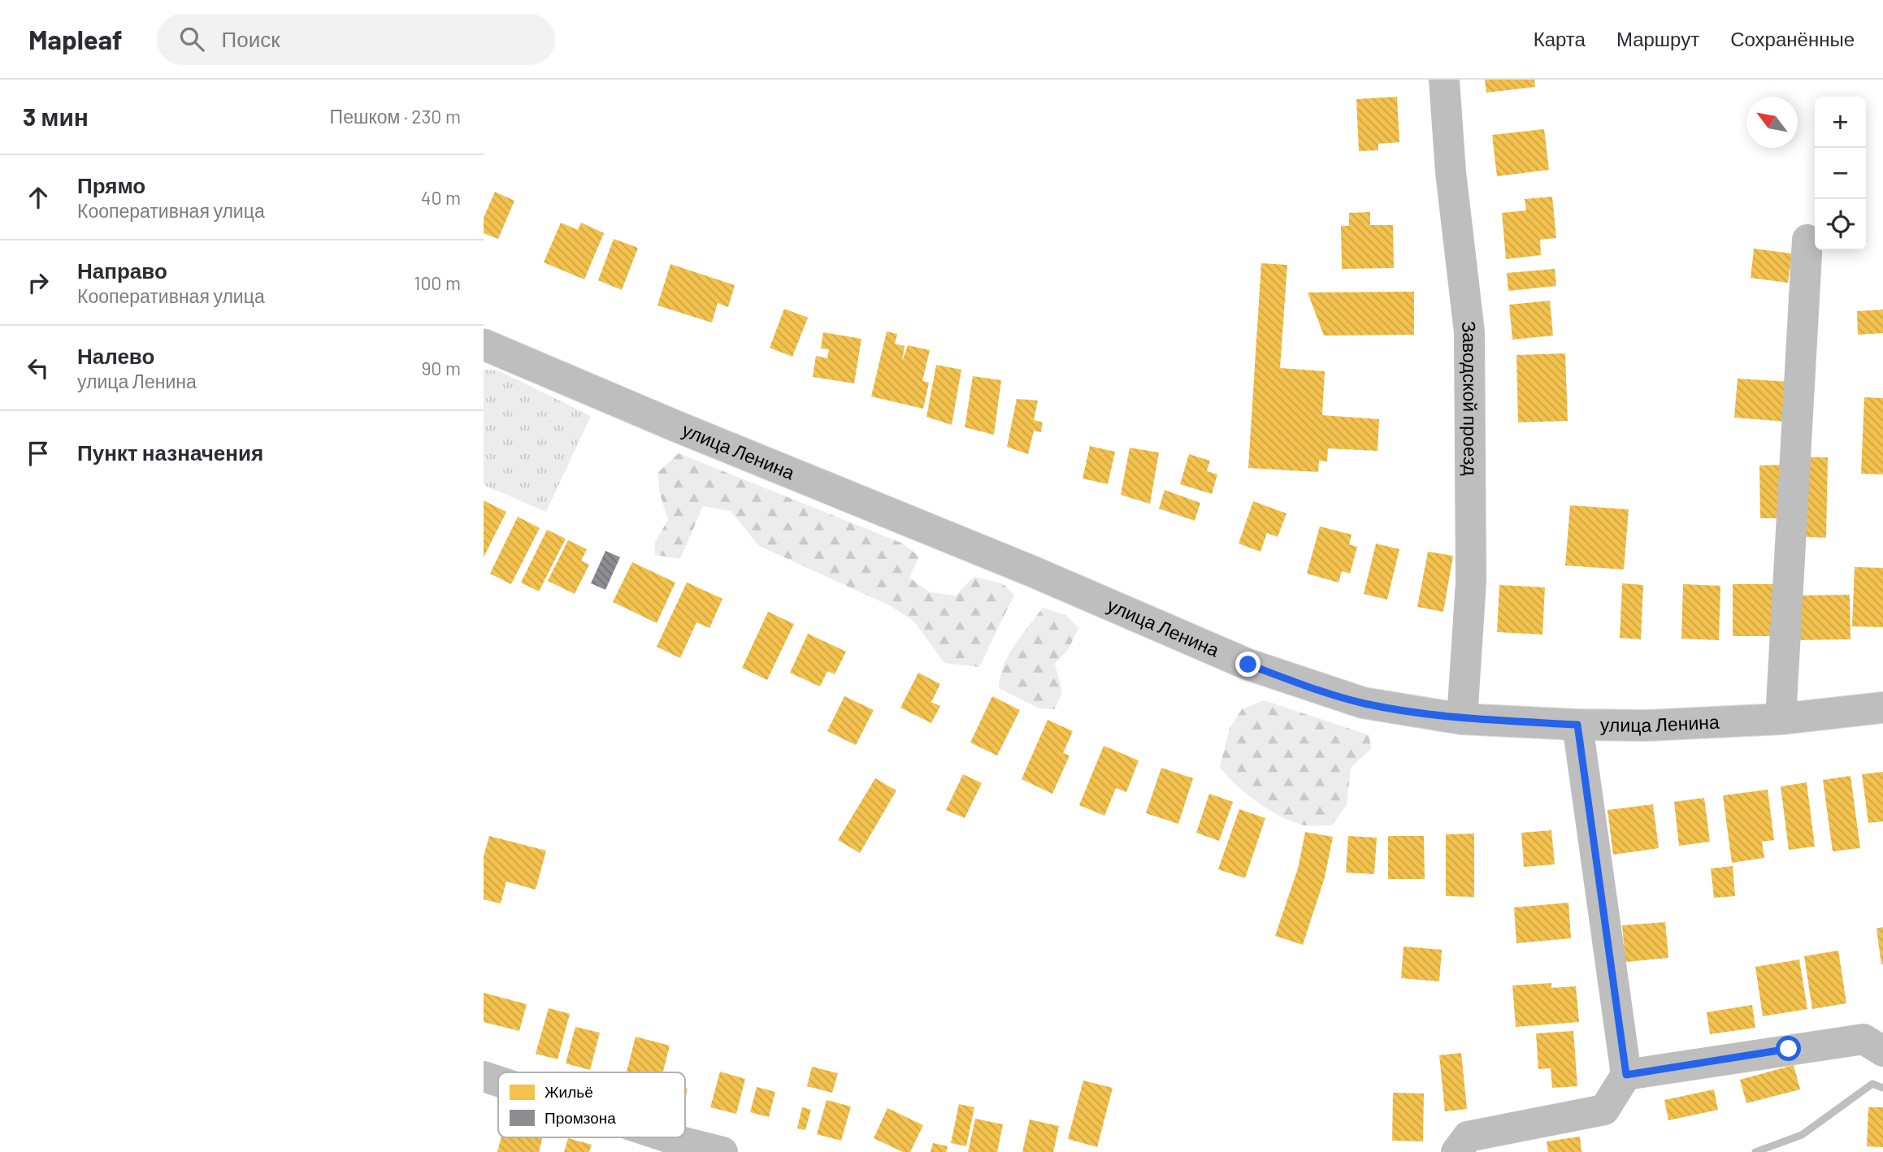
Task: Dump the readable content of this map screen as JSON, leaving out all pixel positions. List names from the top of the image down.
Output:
{
  "streets": {
    "street": ["Заводской проезд", "улица Ленина"]
  },
  "crossings": [
    ["Заводской проезд", "улица Ленина"]
  ],
  "legend": ["Жильё", "Промзона"],
  "north": "top left",
  "page": {
    "header": "Mapleaf",
    "search": "Поиск",
    "nav": ["Карта", "Маршрут", "Сохранённые"],
    "heading": ["3 мин", "Пешком · 230 m"],
    "map_buttons": ["+", "−"],
    "list": [
      ["Прямо", "Кооперативная улица", "40 m"],
      ["Направо", "Кооперативная улица", "100 m"],
      ["Налево", "улица Ленина", "90 m"],
      "Пункт назначения"
    ]
  }
}
